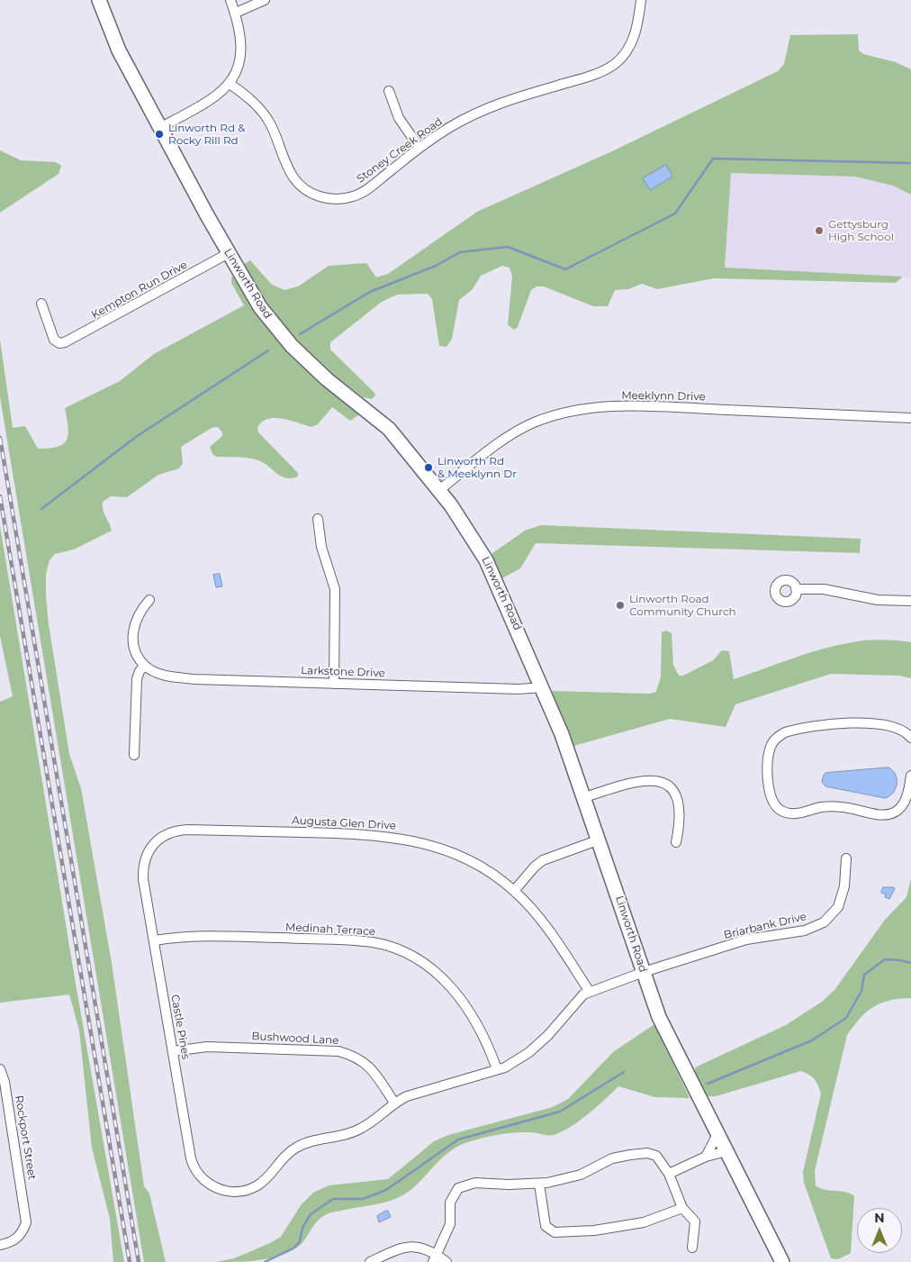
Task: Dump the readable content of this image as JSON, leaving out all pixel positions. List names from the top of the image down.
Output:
{
  "streets": {
    "main road": ["Linworth Road"],
    "street": [
      "Stoney Creek Road",
      "Kempton Run Drive",
      "Meeklynn Drive",
      "Larkstone Drive",
      "Augusta Glen Drive",
      "Briarbank Drive",
      "Medinah Terrace",
      "Castle Pines",
      "Bushwood Lane",
      "Rockport Street"
    ]
  },
  "crossings": [
    ["Linworth Road", "Kempton Run Drive"],
    ["Linworth Road", "Meeklynn Drive"],
    ["Linworth Road", "Larkstone Drive"],
    ["Linworth Road", "Briarbank Drive"],
    ["Augusta Glen Drive", "Briarbank Drive"],
    ["Augusta Glen Drive", "Castle Pines"],
    ["Briarbank Drive", "Medinah Terrace"],
    ["Briarbank Drive", "Castle Pines"],
    ["Briarbank Drive", "Bushwood Lane"],
    ["Medinah Terrace", "Castle Pines"],
    ["Castle Pines", "Bushwood Lane"]
  ],
  "places": [
    "Linworth Rd & Rocky Rill Rd",
    "Gettysburg High School",
    "Linworth Rd & Meeklynn Dr",
    "Linworth Road Community Church"
  ],
  "north": "top"
}
